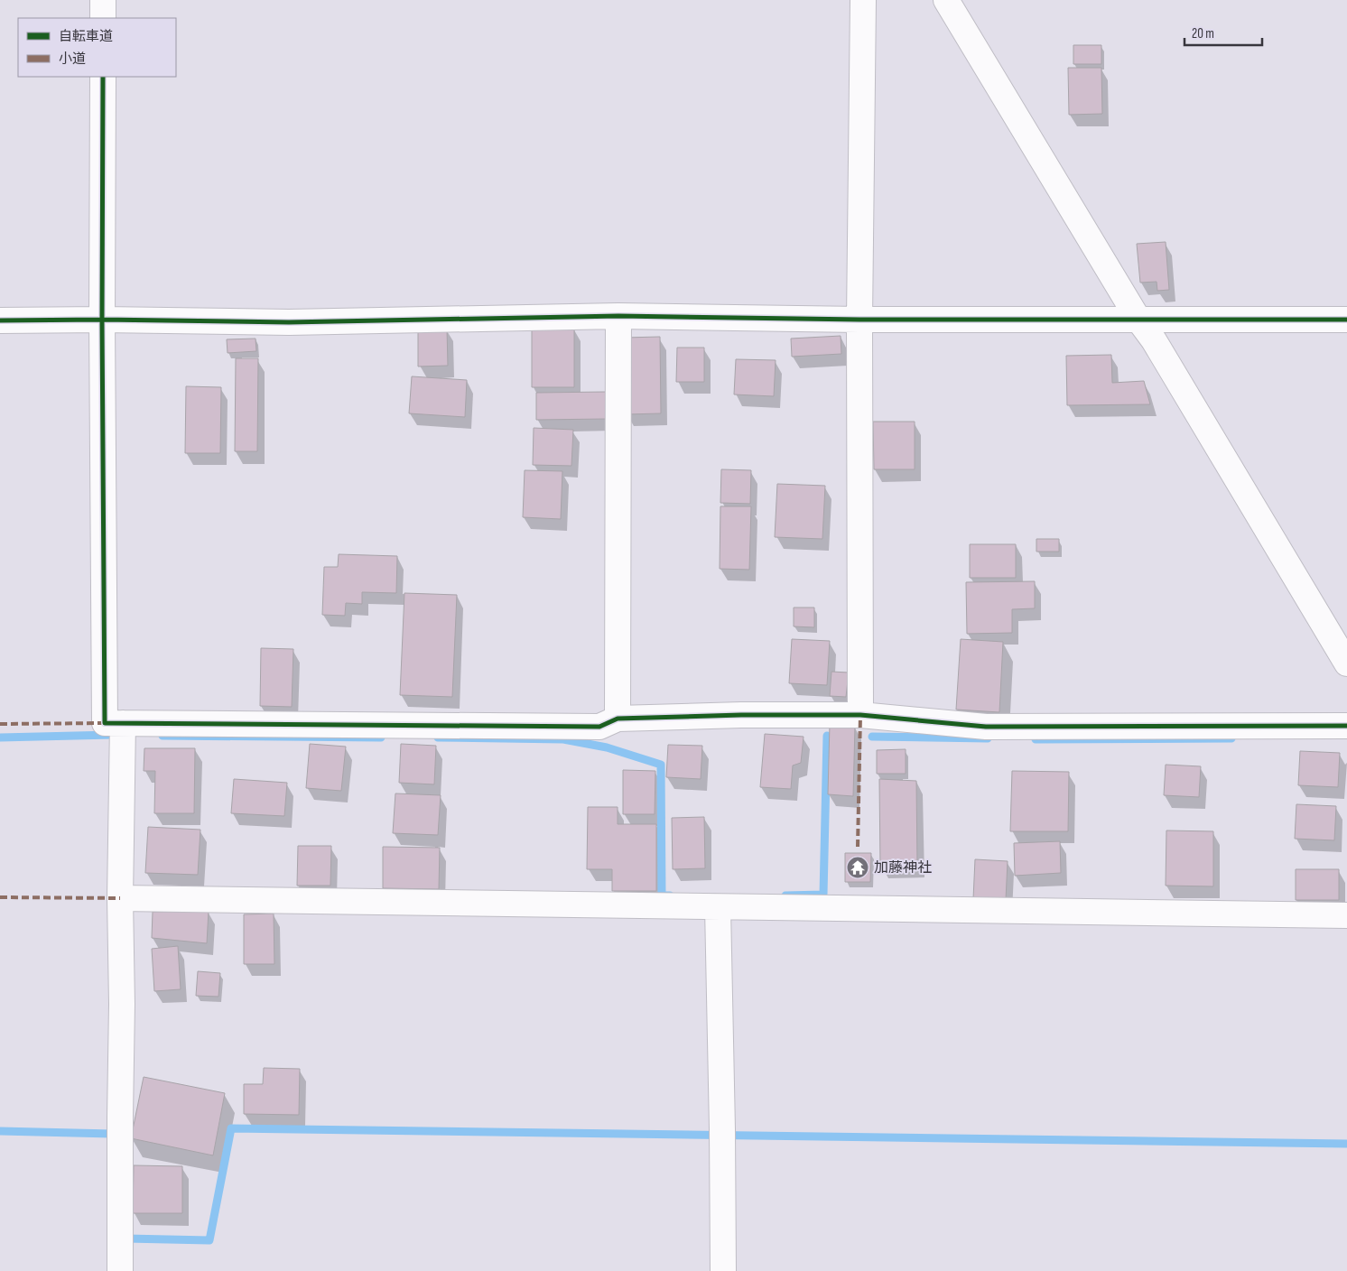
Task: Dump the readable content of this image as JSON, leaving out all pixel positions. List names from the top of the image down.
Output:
{
  "places": {
    "temple": ["加藤神社"]
  },
  "legend": ["自転車道", "小道"],
  "scale_bar": "20 m"
}
